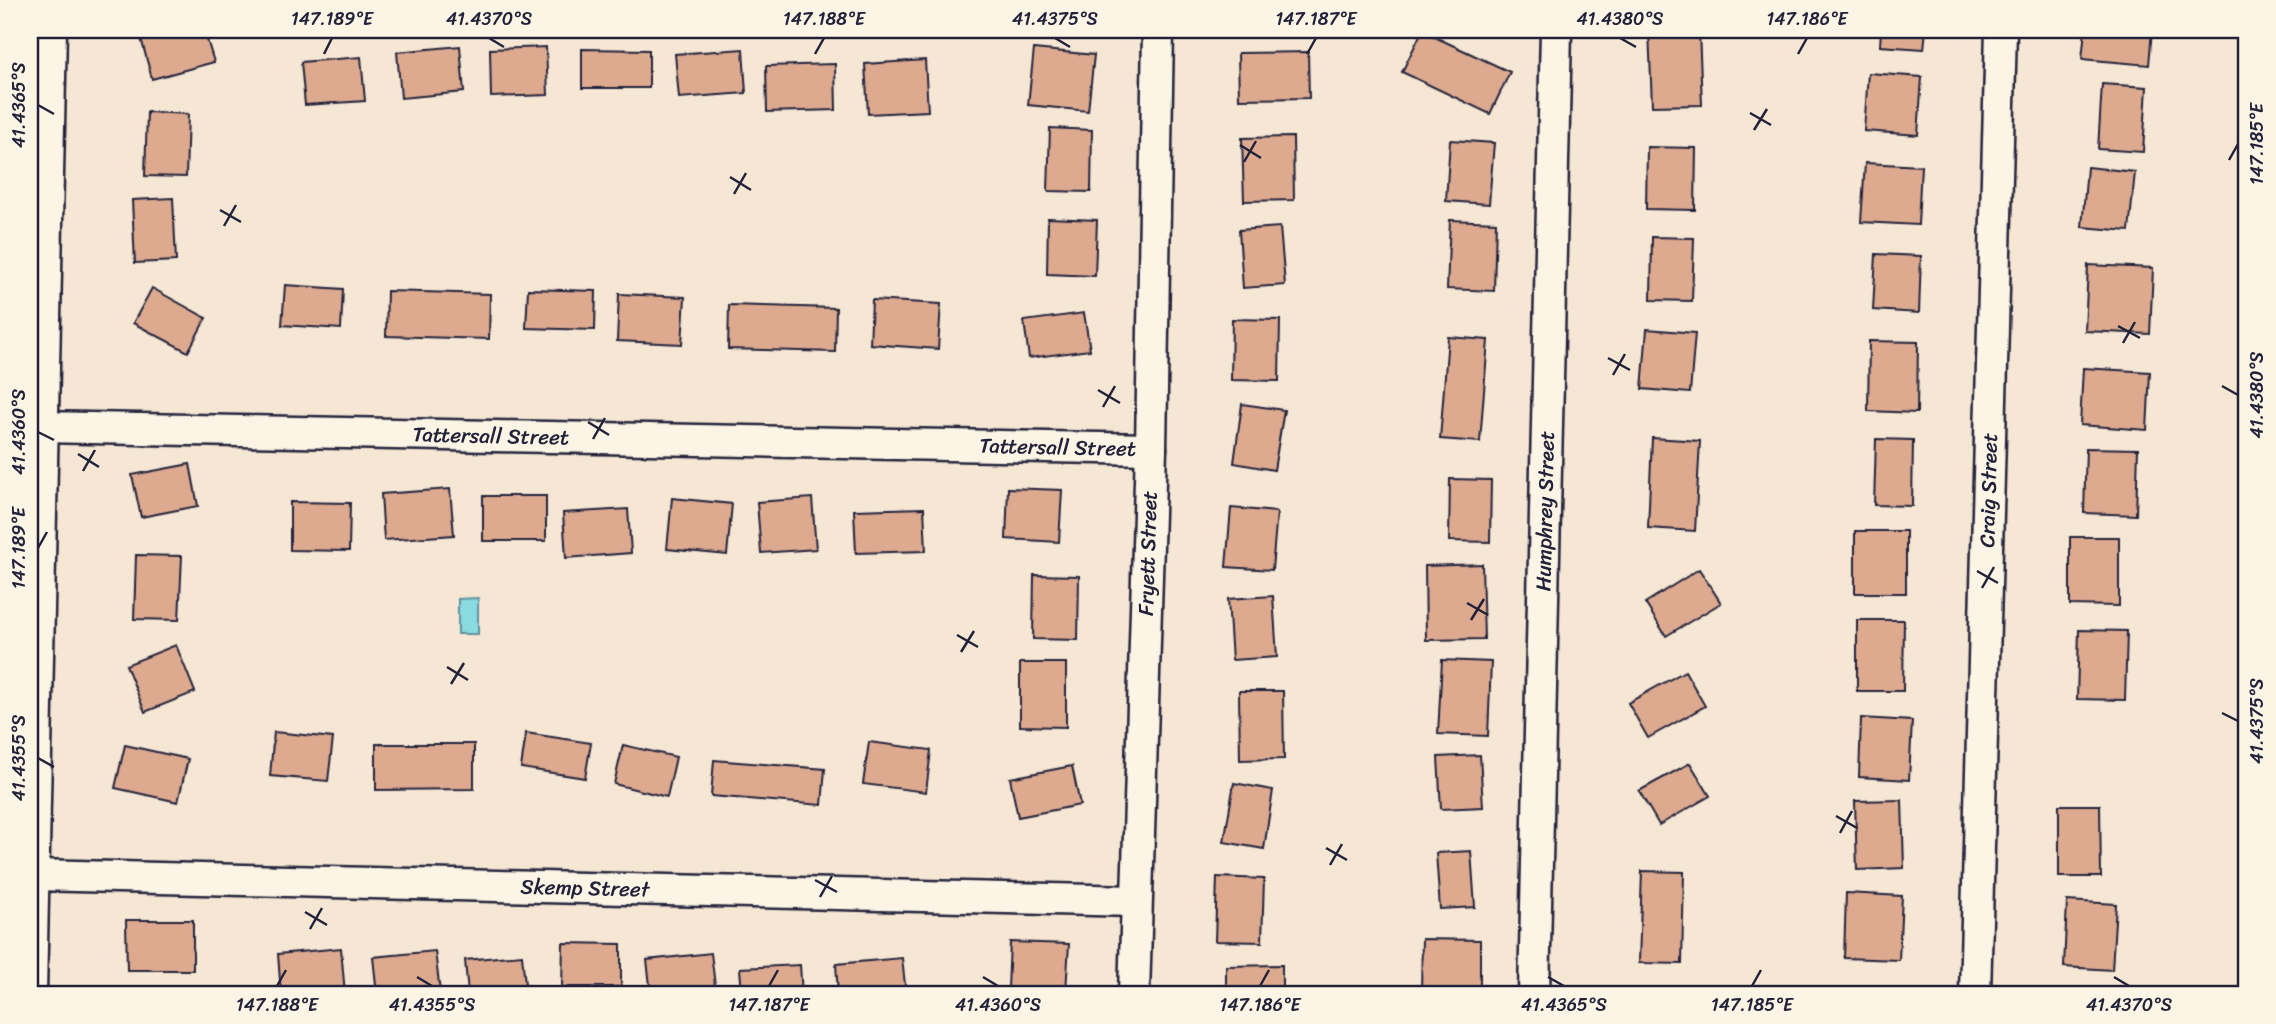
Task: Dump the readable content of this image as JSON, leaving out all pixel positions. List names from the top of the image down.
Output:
{
  "streets": {
    "street": [
      "Tattersall Street",
      "Craig Street",
      "Humphrey Street",
      "Fryett Street",
      "Skemp Street"
    ]
  },
  "crossings": [
    ["Tattersall Street", "Fryett Street"],
    ["Fryett Street", "Skemp Street"]
  ],
  "coordinates": [
    "147.189°E",
    "41.4370°S",
    "147.188°E",
    "41.4375°S",
    "147.187°E",
    "41.4380°S",
    "147.186°E",
    "41.4365°S",
    "147.185°E",
    "41.4360°S",
    "41.4355°S"
  ]
}
